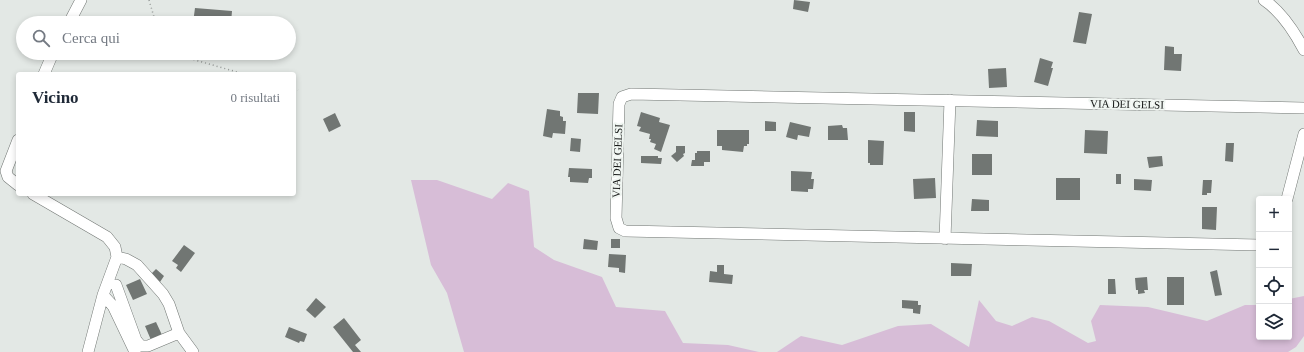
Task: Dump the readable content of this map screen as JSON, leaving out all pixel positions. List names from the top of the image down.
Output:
{
  "streets": {
    "street": ["VIA DEI GELSI"]
  },
  "page": {
    "search": "Cerca qui",
    "heading": ["Vicino", "0 risultati"],
    "map_buttons": ["+", "−"]
  }
}
